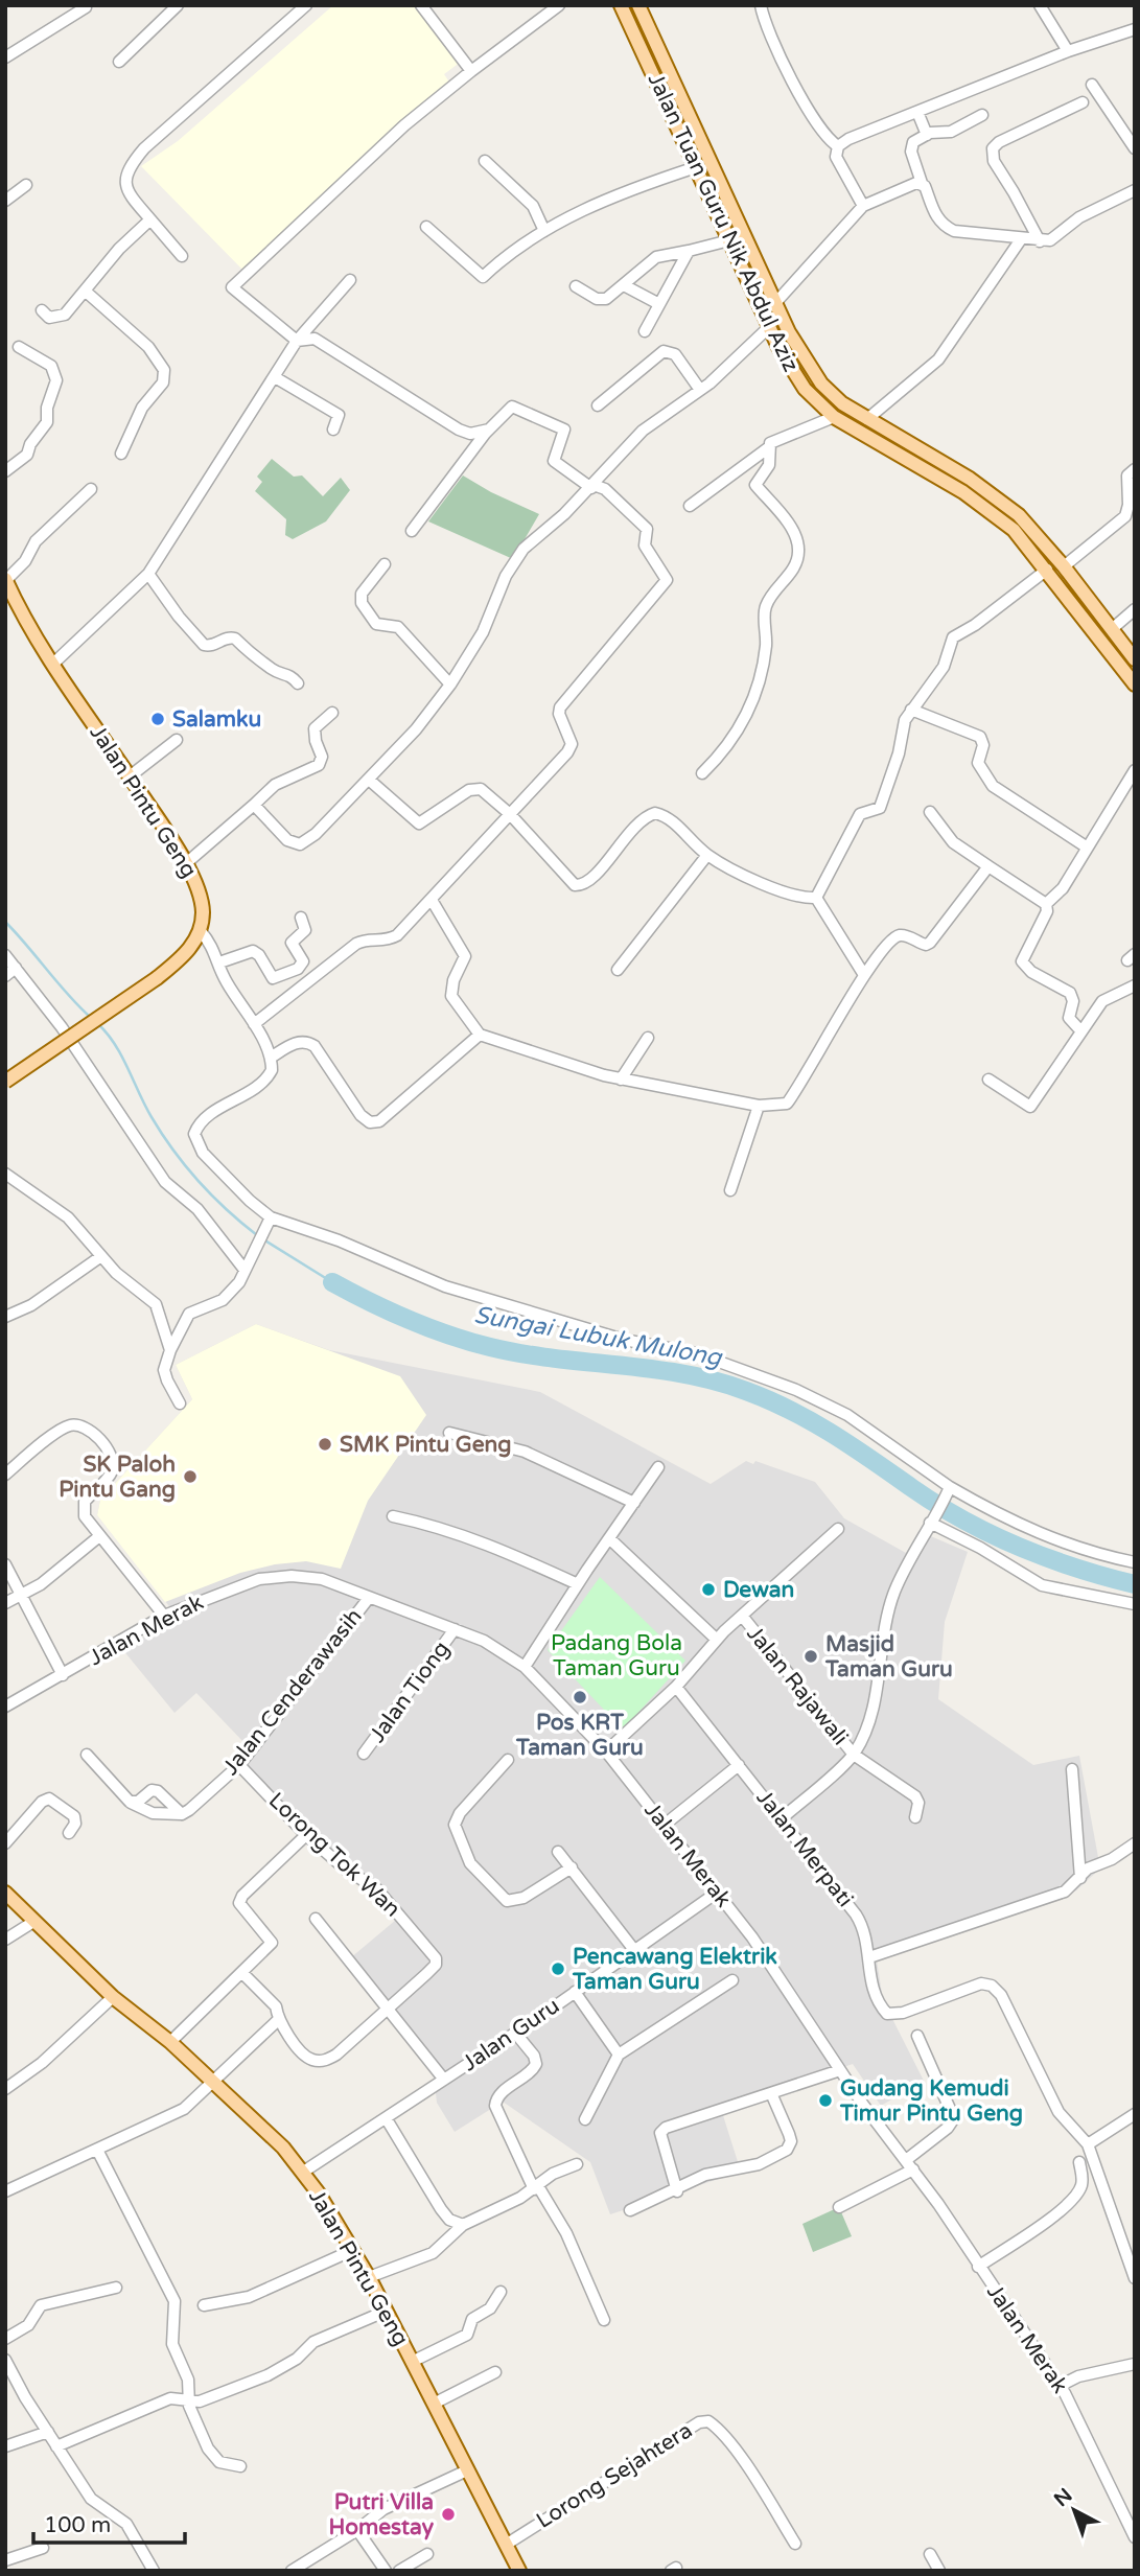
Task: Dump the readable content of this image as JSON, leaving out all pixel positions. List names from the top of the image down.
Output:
{
  "streets": {
    "main road": ["Jalan Tuan Guru Nik Abdul Aziz", "Jalan Pintu Geng"],
    "street": [
      "Jalan Merak",
      "Jalan Rajawali",
      "Jalan Cenderawasih",
      "Jalan Tiong",
      "Jalan Merpati",
      "Lorong Tok Wan",
      "Jalan Guru",
      "Lorong Sejahtera"
    ]
  },
  "crossings": [
    ["Jalan Pintu Geng", "Jalan Guru"],
    ["Jalan Pintu Geng", "Lorong Sejahtera"],
    ["Jalan Merak", "Jalan Cenderawasih"],
    ["Jalan Merak", "Jalan Tiong"],
    ["Jalan Merak", "Jalan Guru"],
    ["Jalan Cenderawasih", "Lorong Tok Wan"]
  ],
  "water": ["Sungai Lubuk Mulong"],
  "parks": ["Padang Bola Taman Guru"],
  "places": [
    "Salamku",
    "SMK Pintu Geng",
    "SK Paloh Pintu Gang",
    "Dewan",
    "Masjid Taman Guru",
    "Pos KRT Taman Guru",
    "Pencawang Elektrik Taman Guru",
    "Gudang Kemudi Timur Pintu Geng",
    "Putri Villa Homestay"
  ],
  "scale_bar": "100 m",
  "north": "top left"
}
